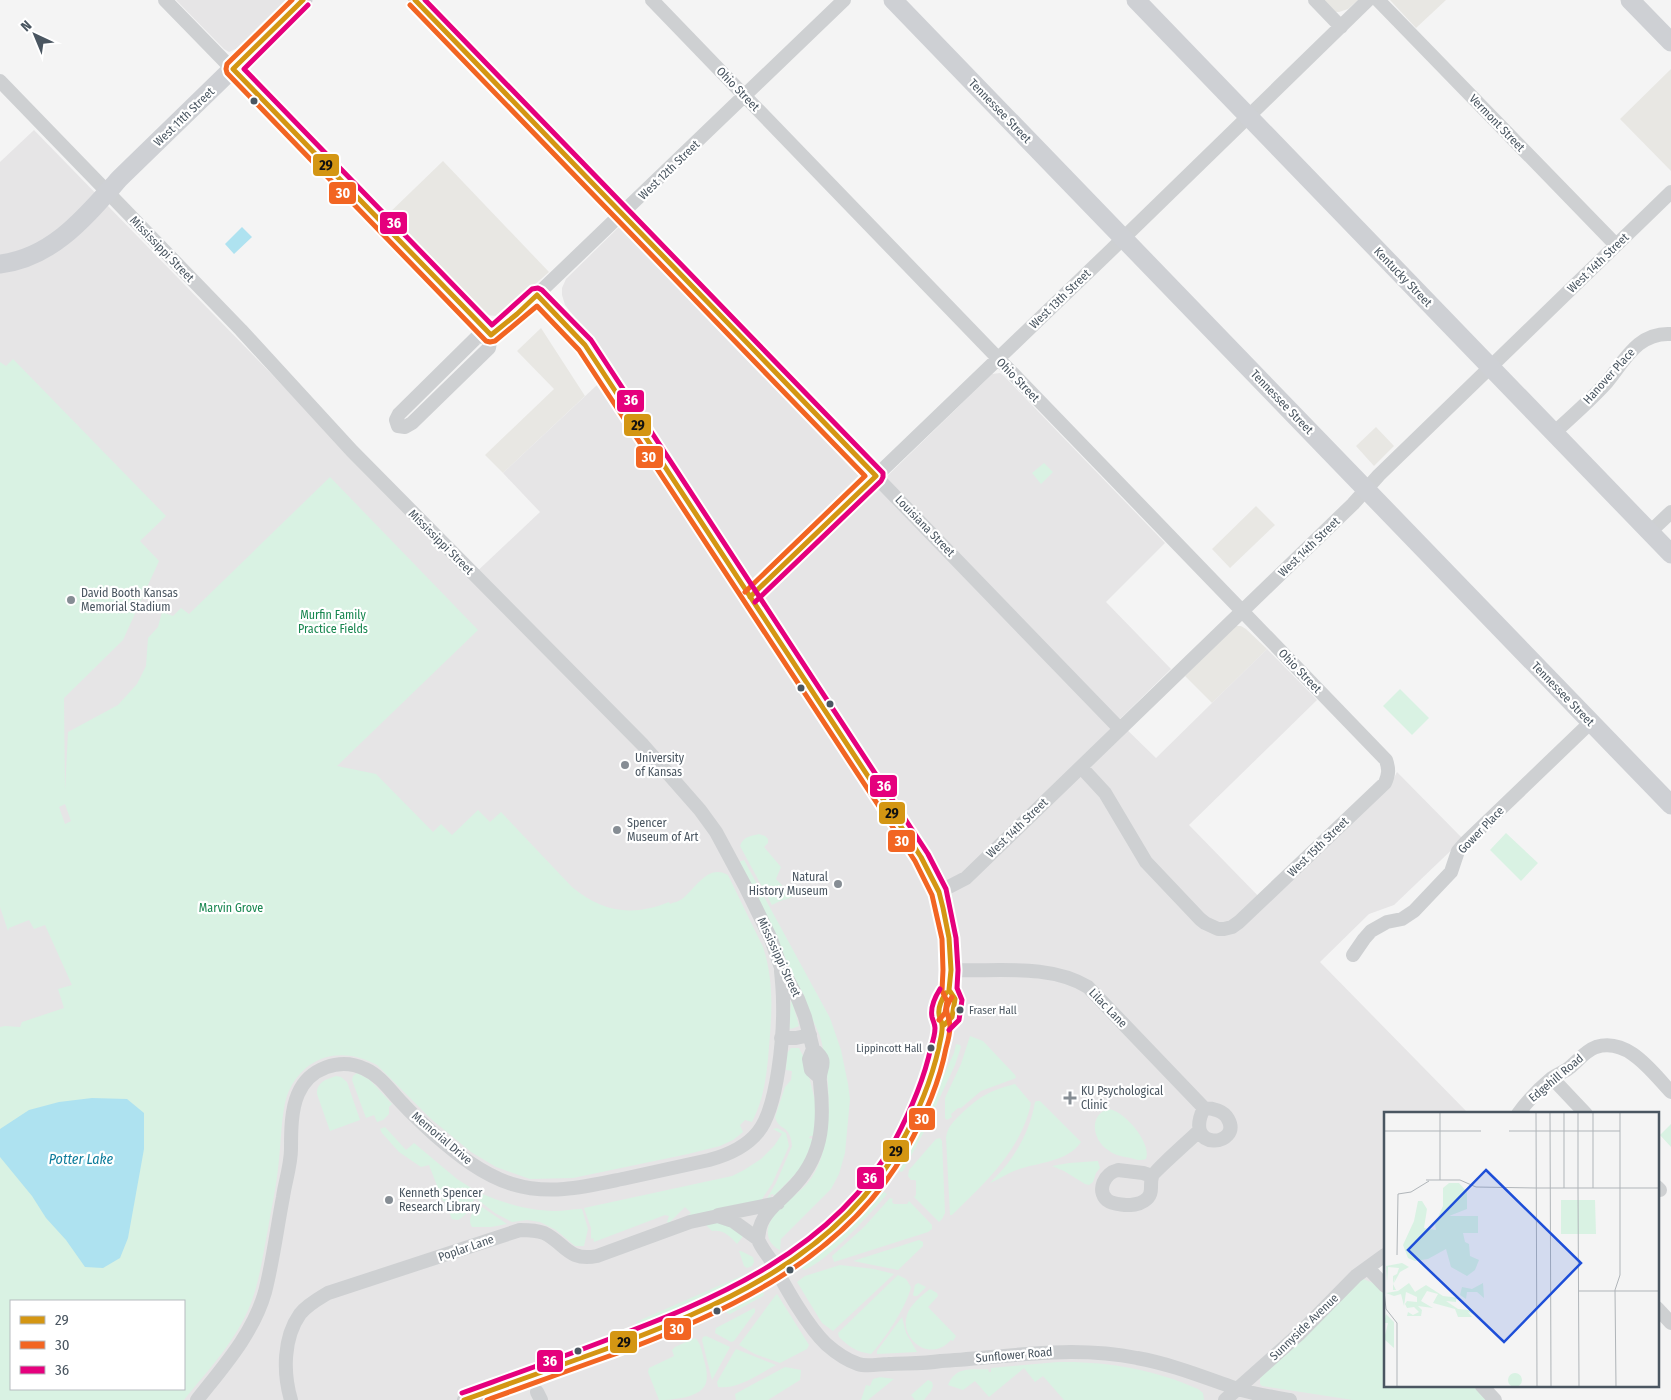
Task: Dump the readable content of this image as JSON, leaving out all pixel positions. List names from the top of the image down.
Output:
{
  "streets": {
    "main road": ["Tennessee Street", "West 11th Street", "Kentucky Street"],
    "street": [
      "Ohio Street",
      "Vermont Street",
      "West 12th Street",
      "Mississippi Street",
      "West 14th Street",
      "West 13th Street",
      "Hanover Place",
      "Louisiana Street",
      "Gower Place",
      "West 15th Street",
      "Lilac Lane",
      "Edgehill Road",
      "Memorial Drive",
      "Poplar Lane",
      "Sunnyside Avenue",
      "Sunflower Road"
    ]
  },
  "crossings": [
    ["Ohio Street", "West 12th Street"],
    ["Ohio Street", "West 14th Street"],
    ["Ohio Street", "West 13th Street"],
    ["Ohio Street", "West 15th Street"],
    ["Tennessee Street", "West 14th Street"],
    ["Tennessee Street", "West 13th Street"],
    ["Tennessee Street", "Gower Place"],
    ["West 11th Street", "Mississippi Street"],
    ["Vermont Street", "West 14th Street"],
    ["West 12th Street", "Louisiana Street"],
    ["Mississippi Street", "Memorial Drive"],
    ["Mississippi Street", "Poplar Lane"],
    ["West 14th Street", "Kentucky Street"],
    ["West 14th Street", "Louisiana Street"],
    ["West 14th Street", "West 15th Street"],
    ["Kentucky Street", "West 13th Street"],
    ["Kentucky Street", "Hanover Place"],
    ["West 13th Street", "Louisiana Street"],
    ["Sunnyside Avenue", "Sunflower Road"]
  ],
  "water": ["Potter Lake"],
  "parks": ["Murfin Family Practice Fields", "Marvin Grove"],
  "places": {
    "other": [
      "David Booth Kansas Memorial Stadium",
      "University of Kansas",
      "Spencer Museum of Art",
      "Natural History Museum",
      "Fraser Hall",
      "Lippincott Hall",
      "Kenneth Spencer Research Library"
    ],
    "health": ["KU Psychological Clinic"]
  },
  "lines": ["transit line 29", "transit line 30", "transit line 36"],
  "legend": ["29", "30", "36"],
  "north": "top left"
}
